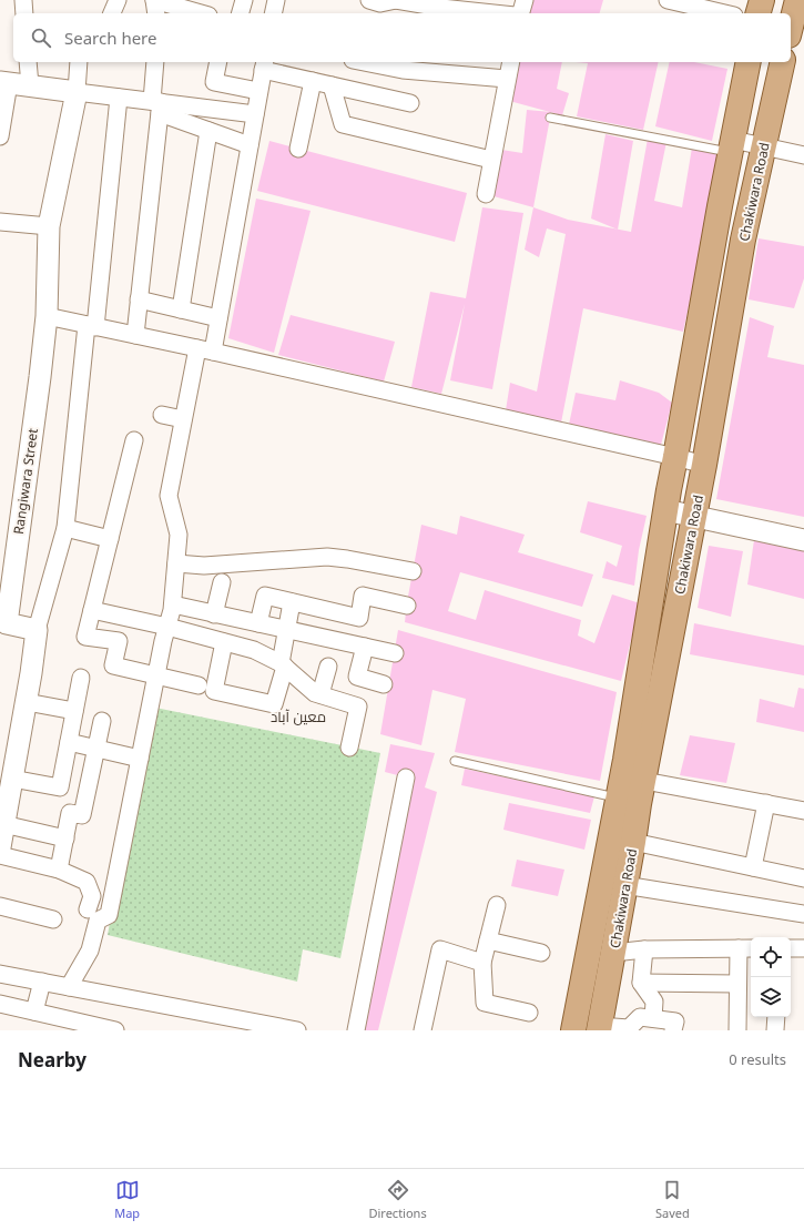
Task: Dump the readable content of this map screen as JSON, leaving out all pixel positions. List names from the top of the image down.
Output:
{
  "streets": {
    "main road": ["Chakiwara Road"],
    "street": ["Rangiwara Street"]
  },
  "districts": ["معین آباد"],
  "page": {
    "search": "Search here",
    "heading": ["Nearby", "0 results"],
    "nav": ["Map", "Directions", "Saved"]
  }
}
